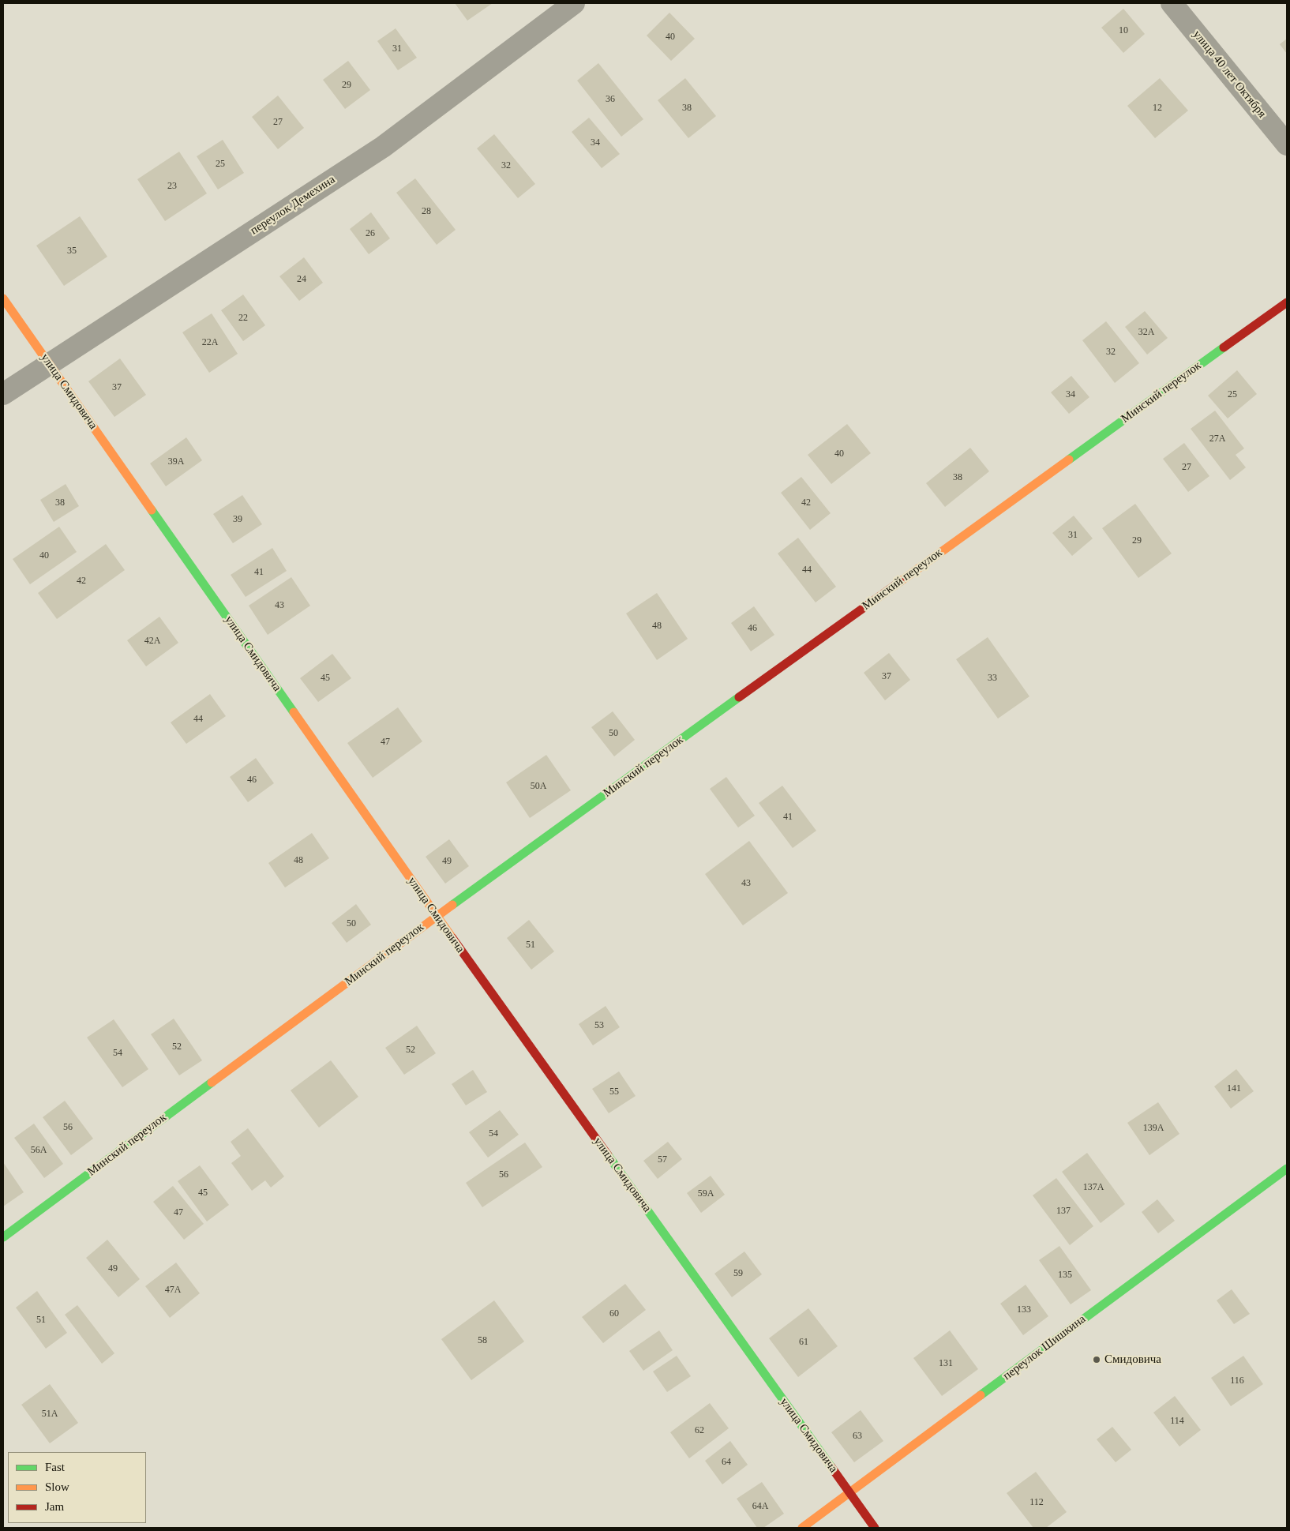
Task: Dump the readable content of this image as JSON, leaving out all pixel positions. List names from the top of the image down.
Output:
{
  "streets": {
    "street": [
      "улица 40 лет Октября",
      "переулок Демехина",
      "улица Смидовича",
      "Минский переулок",
      "переулок Шишкина"
    ]
  },
  "crossings": [
    ["переулок Демехина", "улица Смидовича"],
    ["улица Смидовича", "Минский переулок"],
    ["улица Смидовича", "переулок Шишкина"]
  ],
  "places": ["Смидовича"],
  "house_numbers": [
    "10",
    "40",
    "31",
    "29",
    "36",
    "38",
    "12",
    "27",
    "34",
    "25",
    "32",
    "23",
    "28",
    "26",
    "35",
    "24",
    "22",
    "32А",
    "22А",
    "32",
    "37",
    "34",
    "25",
    "27А",
    "40",
    "39А",
    "27",
    "38",
    "38",
    "42",
    "39",
    "31",
    "29",
    "40",
    "44",
    "41",
    "42",
    "43",
    "48",
    "46",
    "42А",
    "37",
    "45",
    "33",
    "44",
    "50",
    "47",
    "46",
    "50А",
    "41",
    "48",
    "49",
    "43",
    "50",
    "51",
    "53",
    "52",
    "52",
    "54",
    "141",
    "55",
    "56",
    "139А",
    "54",
    "56А",
    "57",
    "56",
    "137А",
    "45",
    "59А",
    "137",
    "47",
    "49",
    "59",
    "135",
    "47А",
    "133",
    "60",
    "51",
    "58",
    "61",
    "131",
    "116",
    "51А",
    "114",
    "62",
    "63",
    "64",
    "112",
    "64А"
  ],
  "legend": ["Fast", "Slow", "Jam"]
}
